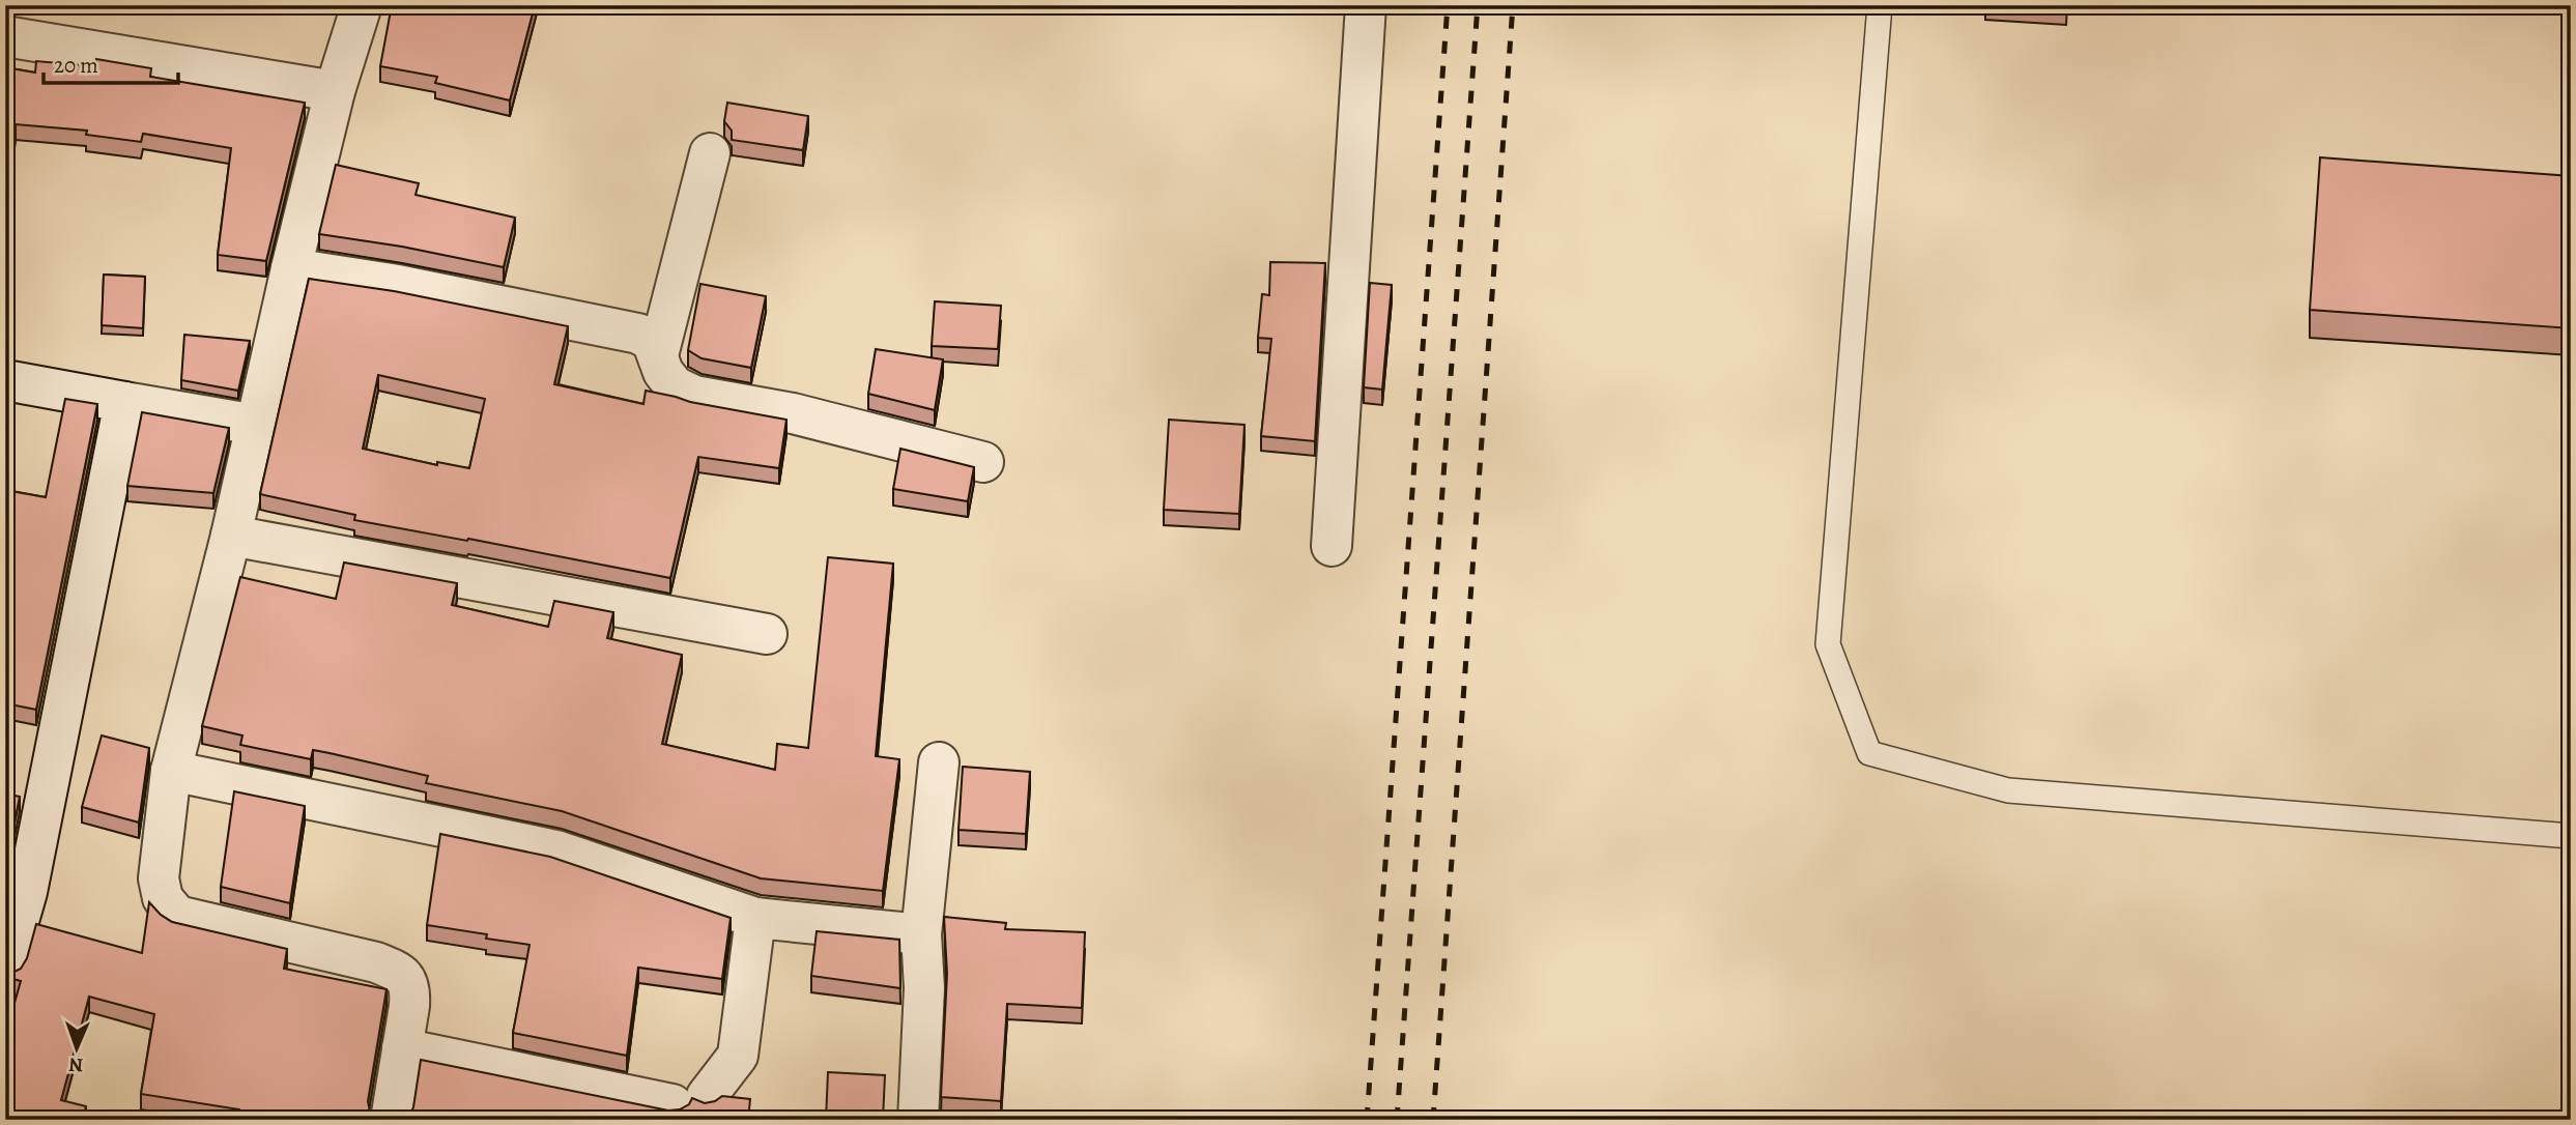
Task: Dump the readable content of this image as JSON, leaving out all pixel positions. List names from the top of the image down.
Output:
{
  "scale_bar": "20 m",
  "north": "bottom"
}
